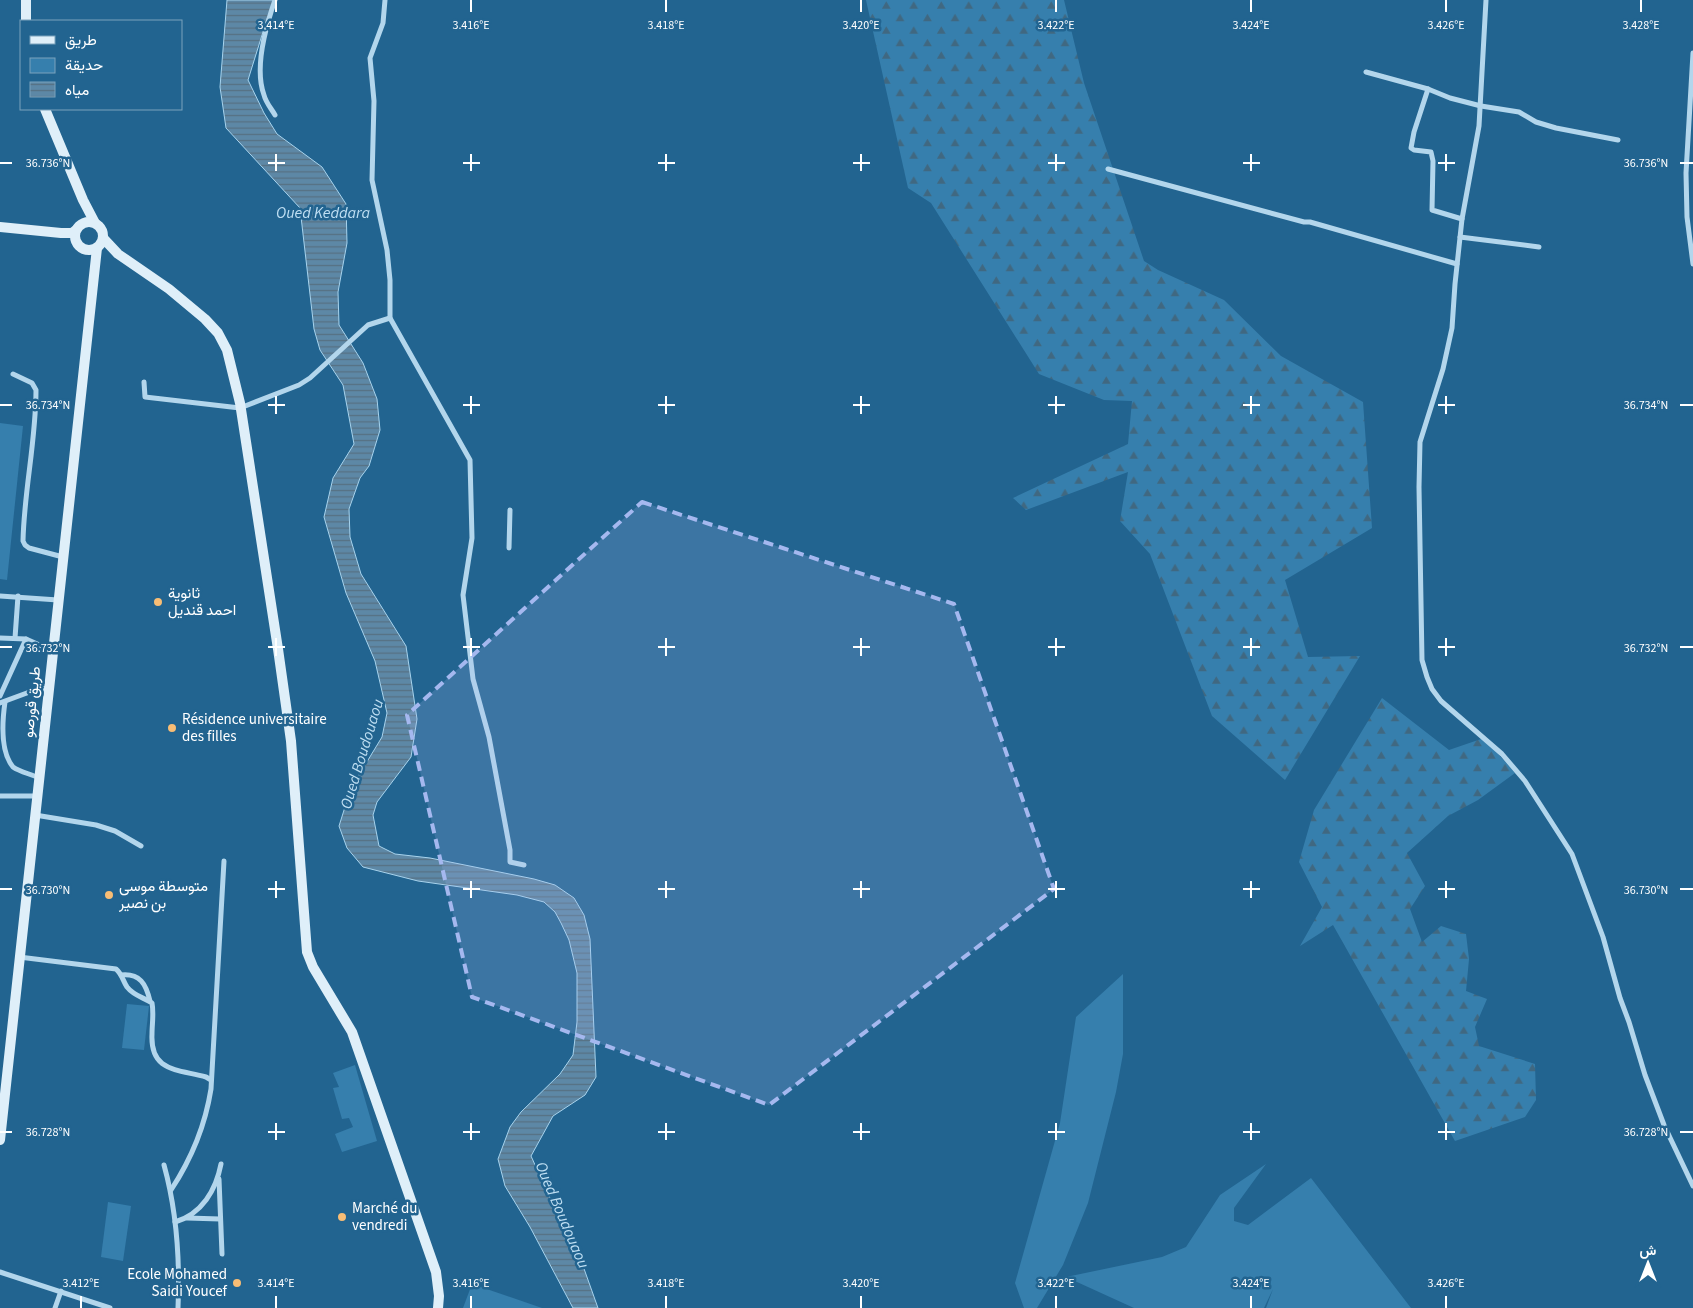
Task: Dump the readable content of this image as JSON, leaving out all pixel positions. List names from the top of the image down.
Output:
{
  "streets": {
    "main road": ["طريق قورصو"]
  },
  "water": ["Oued Keddara", "Oued Boudouaou"],
  "places": [
    "ثانوية احمد قنديل",
    "Résidence universitaire des filles",
    "متوسطة موسى بن نصير",
    "Marché du vendredi",
    "Ecole Mohamed Saidi Youcef"
  ],
  "legend": ["طريق", "حديقة", "مياه"],
  "north": "top",
  "coordinates": [
    "3.414°E",
    "3.416°E",
    "3.418°E",
    "3.420°E",
    "3.422°E",
    "3.424°E",
    "3.426°E",
    "3.428°E",
    "36.736°N",
    "36.734°N",
    "36.732°N",
    "36.730°N",
    "36.728°N",
    "3.412°E"
  ]
}
